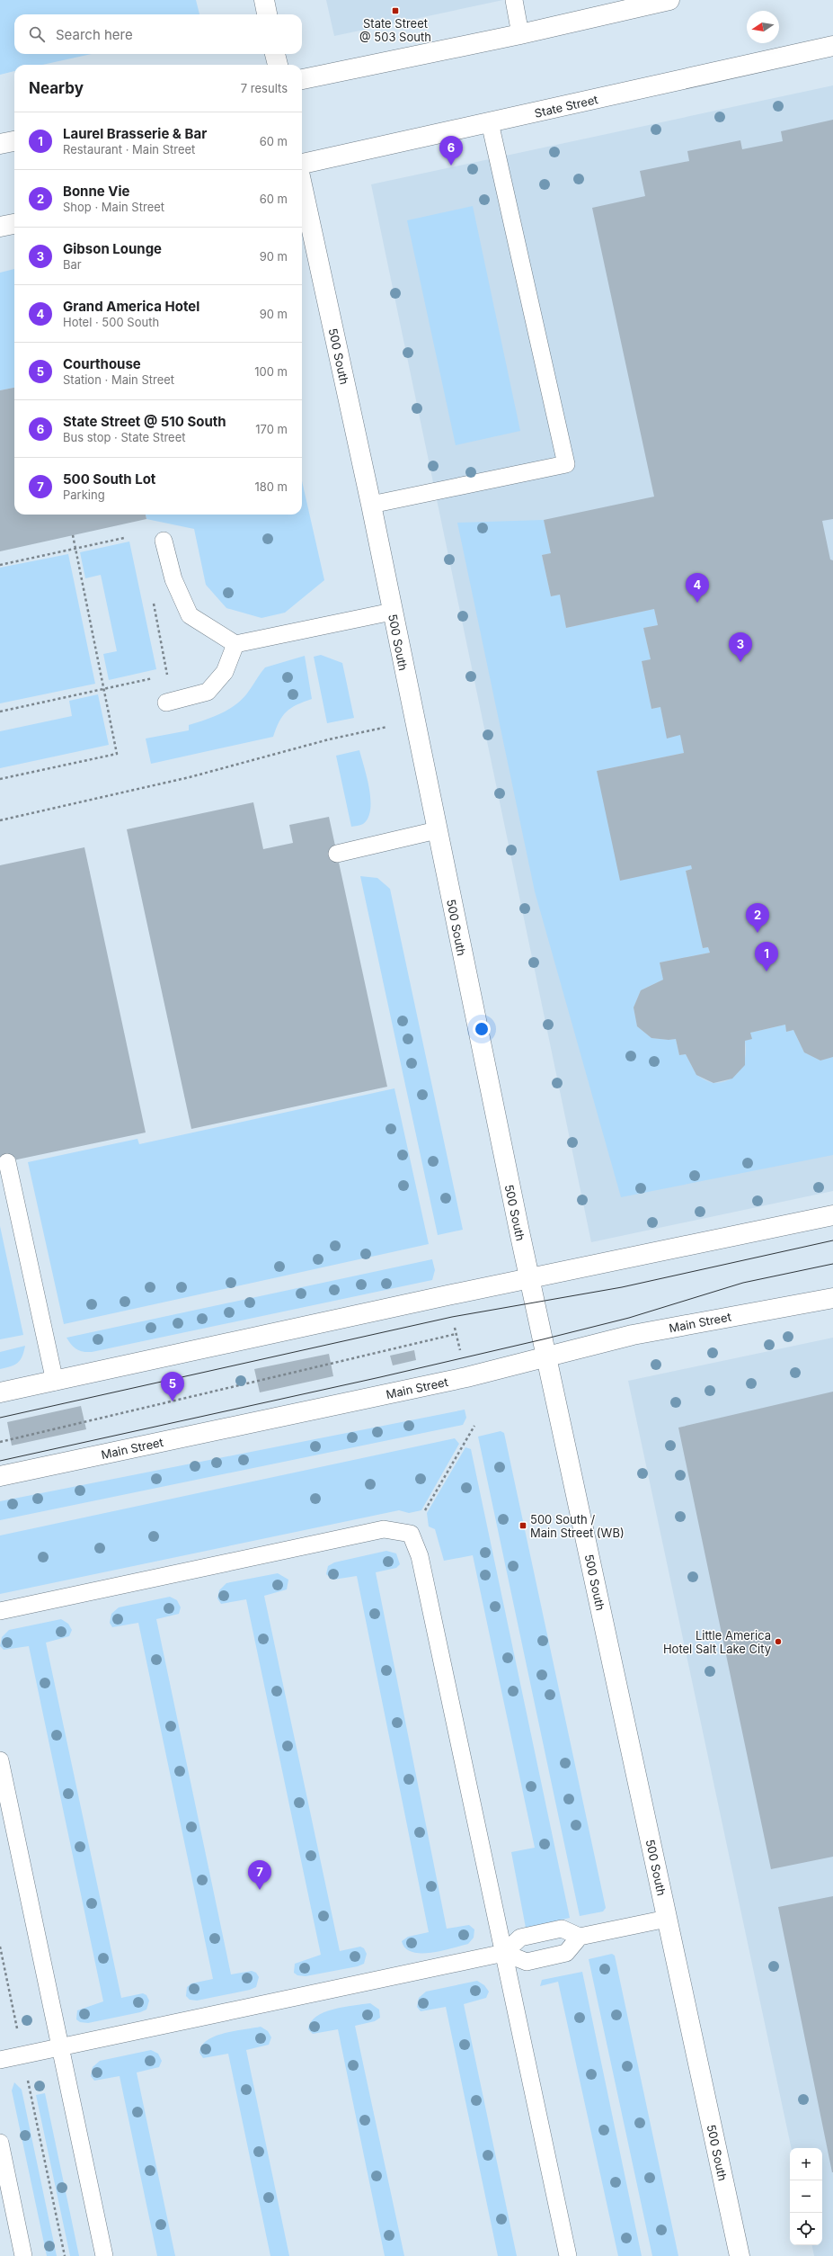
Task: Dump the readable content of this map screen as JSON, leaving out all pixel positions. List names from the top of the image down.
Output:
{
  "streets": {
    "main road": ["State Street", "500 South", "Main Street"]
  },
  "crossings": [
    ["500 South", "Main Street"]
  ],
  "places": {
    "transit": ["State Street @ 503 South", "500 South / Main Street (WB)"],
    "other": ["Little America Hotel Salt Lake City"]
  },
  "north": "left",
  "page": {
    "search": "Search here",
    "heading": ["Nearby", "7 results"],
    "list": [
      {
        "mark": "1",
        "name": "Laurel Brasserie & Bar",
        "note": "Restaurant · Main Street",
        "value": "60 m"
      },
      {
        "mark": "2",
        "name": "Bonne Vie",
        "note": "Shop · Main Street",
        "value": "60 m"
      },
      {
        "mark": "3",
        "name": "Gibson Lounge",
        "note": "Bar",
        "value": "90 m"
      },
      {
        "mark": "4",
        "name": "Grand America Hotel",
        "note": "Hotel · 500 South",
        "value": "90 m"
      },
      {
        "mark": "5",
        "name": "Courthouse",
        "note": "Station · Main Street",
        "value": "100 m"
      },
      {
        "mark": "6",
        "name": "State Street @ 510 South",
        "note": "Bus stop · State Street",
        "value": "170 m"
      },
      {
        "mark": "7",
        "name": "500 South Lot",
        "note": "Parking",
        "value": "180 m"
      }
    ],
    "pins": [
      "6",
      "4",
      "3",
      "2",
      "1",
      "5",
      "7"
    ],
    "map_buttons": ["+", "−"]
  }
}
